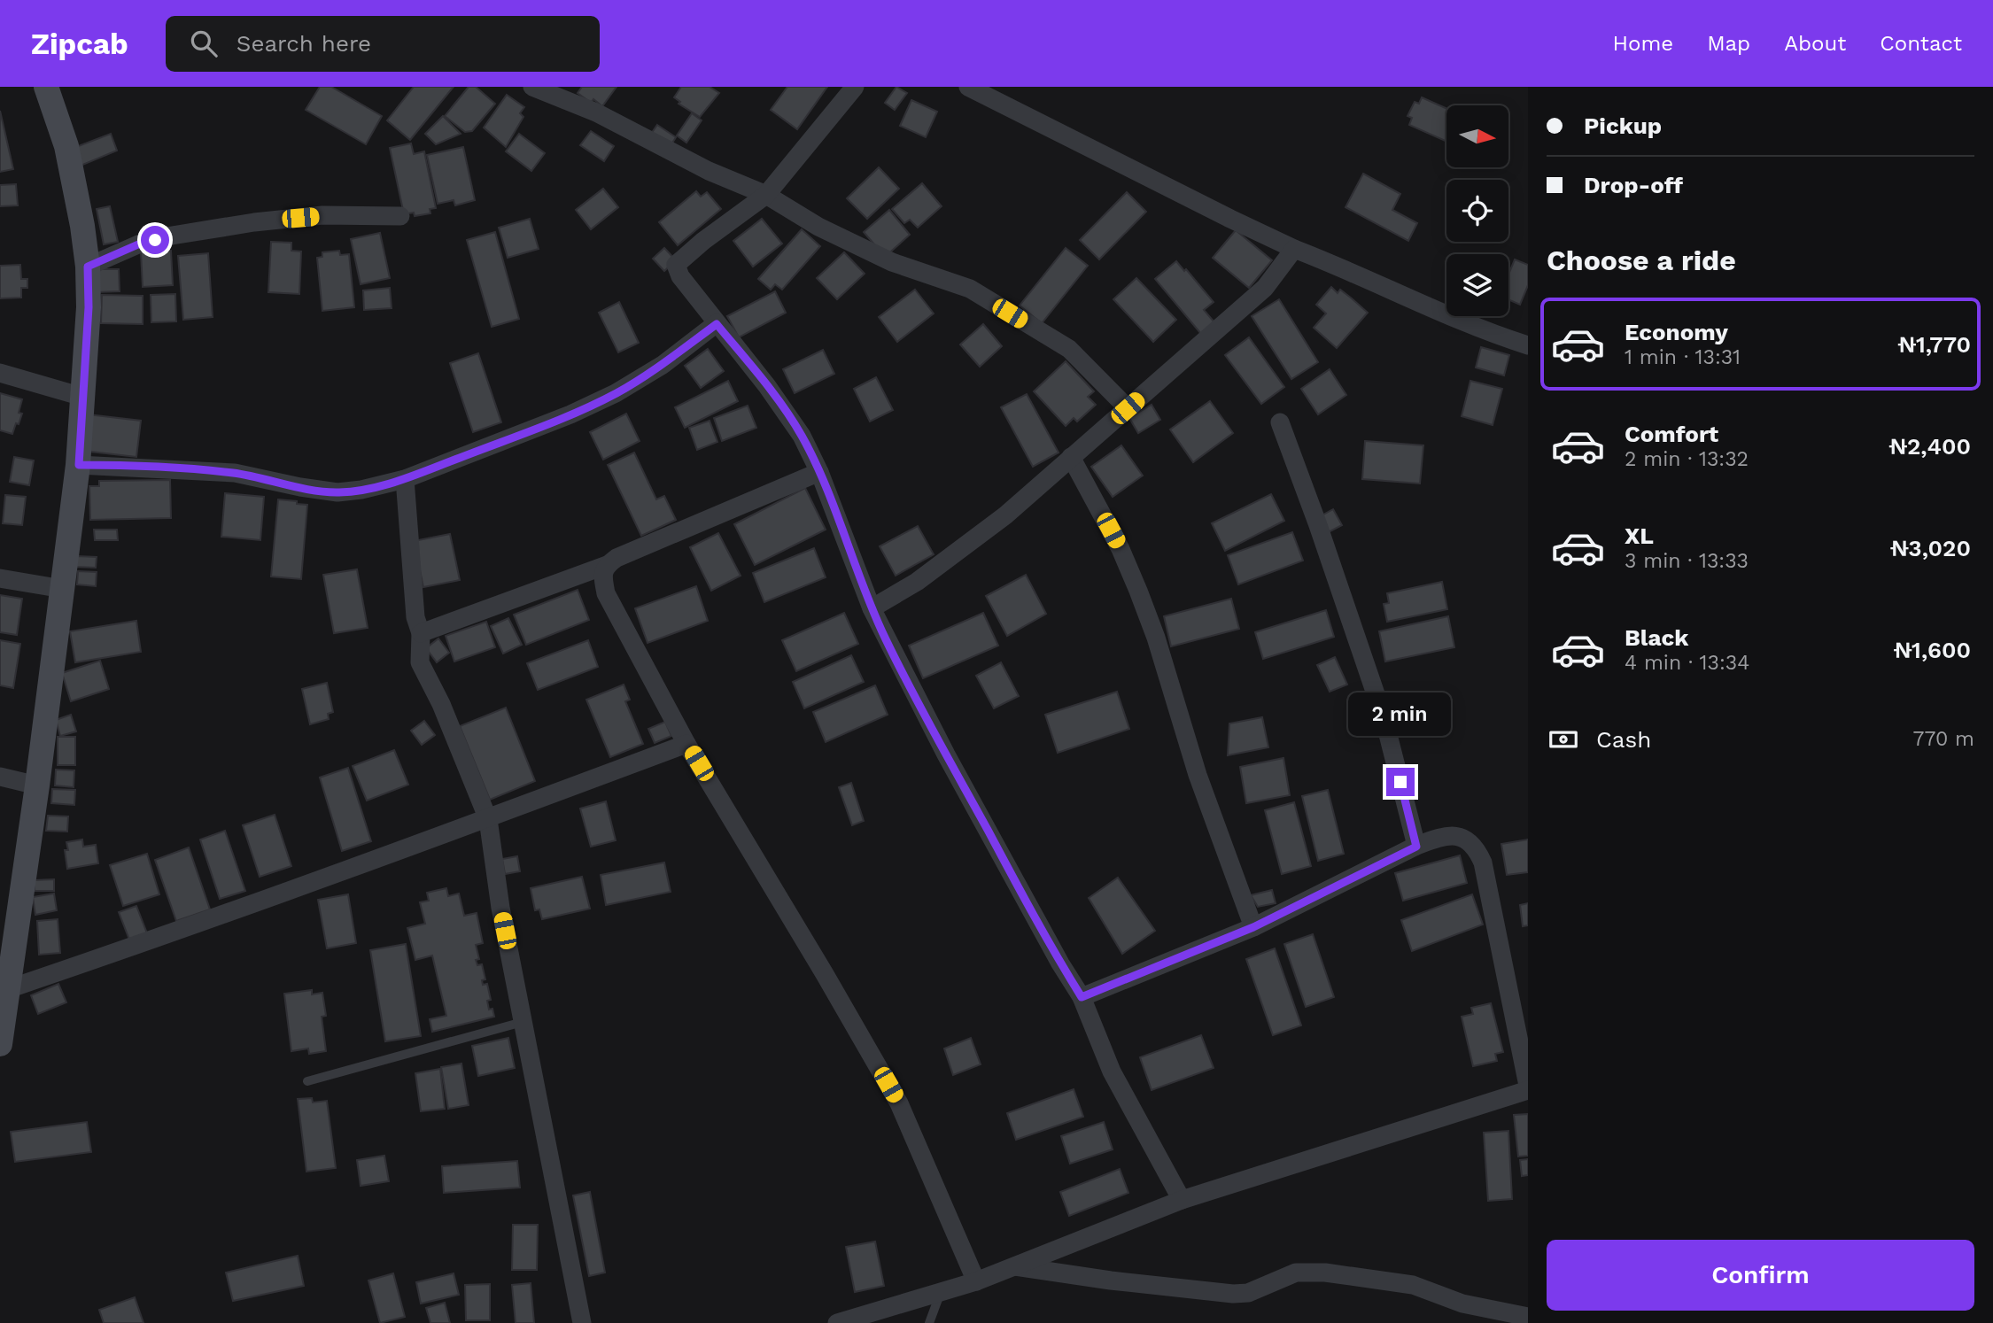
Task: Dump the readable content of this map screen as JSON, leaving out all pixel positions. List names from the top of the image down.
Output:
{
  "north": "right",
  "page": {
    "header": "Zipcab",
    "search": "Search here",
    "nav": [
      "Home",
      "Map",
      "About",
      "Contact"
    ],
    "banner": ["Pickup", "Drop-off"],
    "heading": "Choose a ride",
    "list": [
      {
        "name": "Economy",
        "note": "1 min · 13:31",
        "value": "₦1,770"
      },
      {
        "name": "Comfort",
        "note": "2 min · 13:32",
        "value": "₦2,400"
      },
      {
        "name": "XL",
        "note": "3 min · 13:33",
        "value": "₦3,020"
      },
      {
        "name": "Black",
        "note": "4 min · 13:34",
        "value": "₦1,600"
      }
    ],
    "bubble": "2 min",
    "pay": ["Cash", "770 m"],
    "buttons": "Confirm"
  }
}
